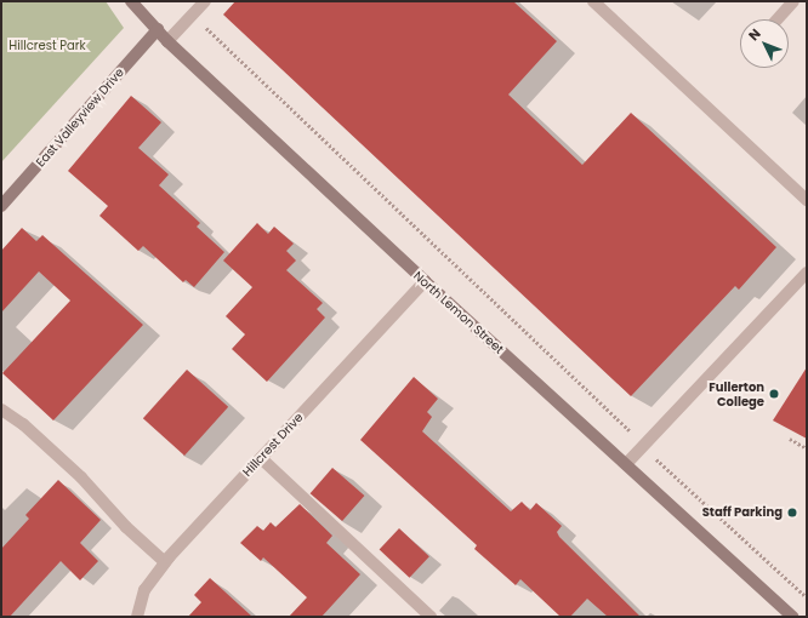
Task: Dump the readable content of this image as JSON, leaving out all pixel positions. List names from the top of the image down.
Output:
{
  "streets": {
    "street": ["East Valleyview Drive", "North Lemon Street", "Hillcrest Drive"]
  },
  "crossings": [
    ["East Valleyview Drive", "North Lemon Street"],
    ["North Lemon Street", "Hillcrest Drive"]
  ],
  "parks": ["Hillcrest Park"],
  "places": ["Fullerton College", "Staff Parking"],
  "north": "top left"
}
